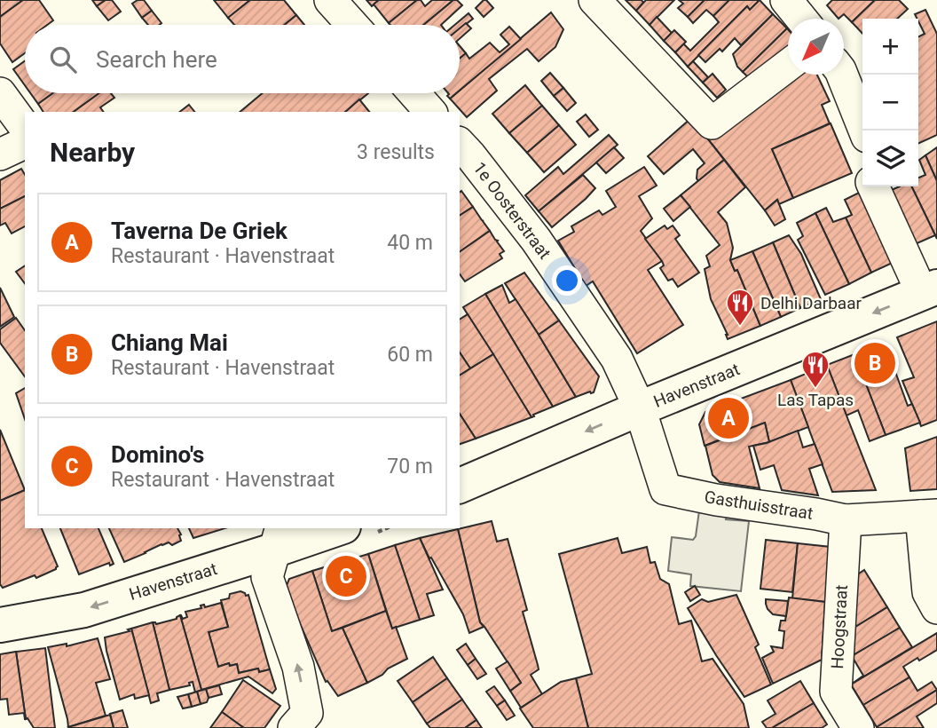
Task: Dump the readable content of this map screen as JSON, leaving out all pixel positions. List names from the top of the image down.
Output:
{
  "streets": {
    "street": [
      "1e Oosterstraat",
      "Havenstraat",
      "Gasthuisstraat",
      "Hoogstraat"
    ]
  },
  "crossings": [
    ["1e Oosterstraat", "Havenstraat"],
    ["1e Oosterstraat", "Gasthuisstraat"],
    ["Havenstraat", "Gasthuisstraat"],
    ["Gasthuisstraat", "Hoogstraat"]
  ],
  "one_way": ["Havenstraat"],
  "places": {
    "restaurant": ["Delhi Darbaar", "Las Tapas"]
  },
  "north": "bottom left",
  "page": {
    "map_buttons": ["+", "−"],
    "search": "Search here",
    "heading": ["Nearby", "3 results"],
    "list": [
      {
        "mark": "A",
        "name": "Taverna De Griek",
        "note": "Restaurant · Havenstraat",
        "value": "40 m"
      },
      {
        "mark": "B",
        "name": "Chiang Mai",
        "note": "Restaurant · Havenstraat",
        "value": "60 m"
      },
      {
        "mark": "C",
        "name": "Domino's",
        "note": "Restaurant · Havenstraat",
        "value": "70 m"
      }
    ],
    "pins": ["B", "A", "C"]
  }
}
